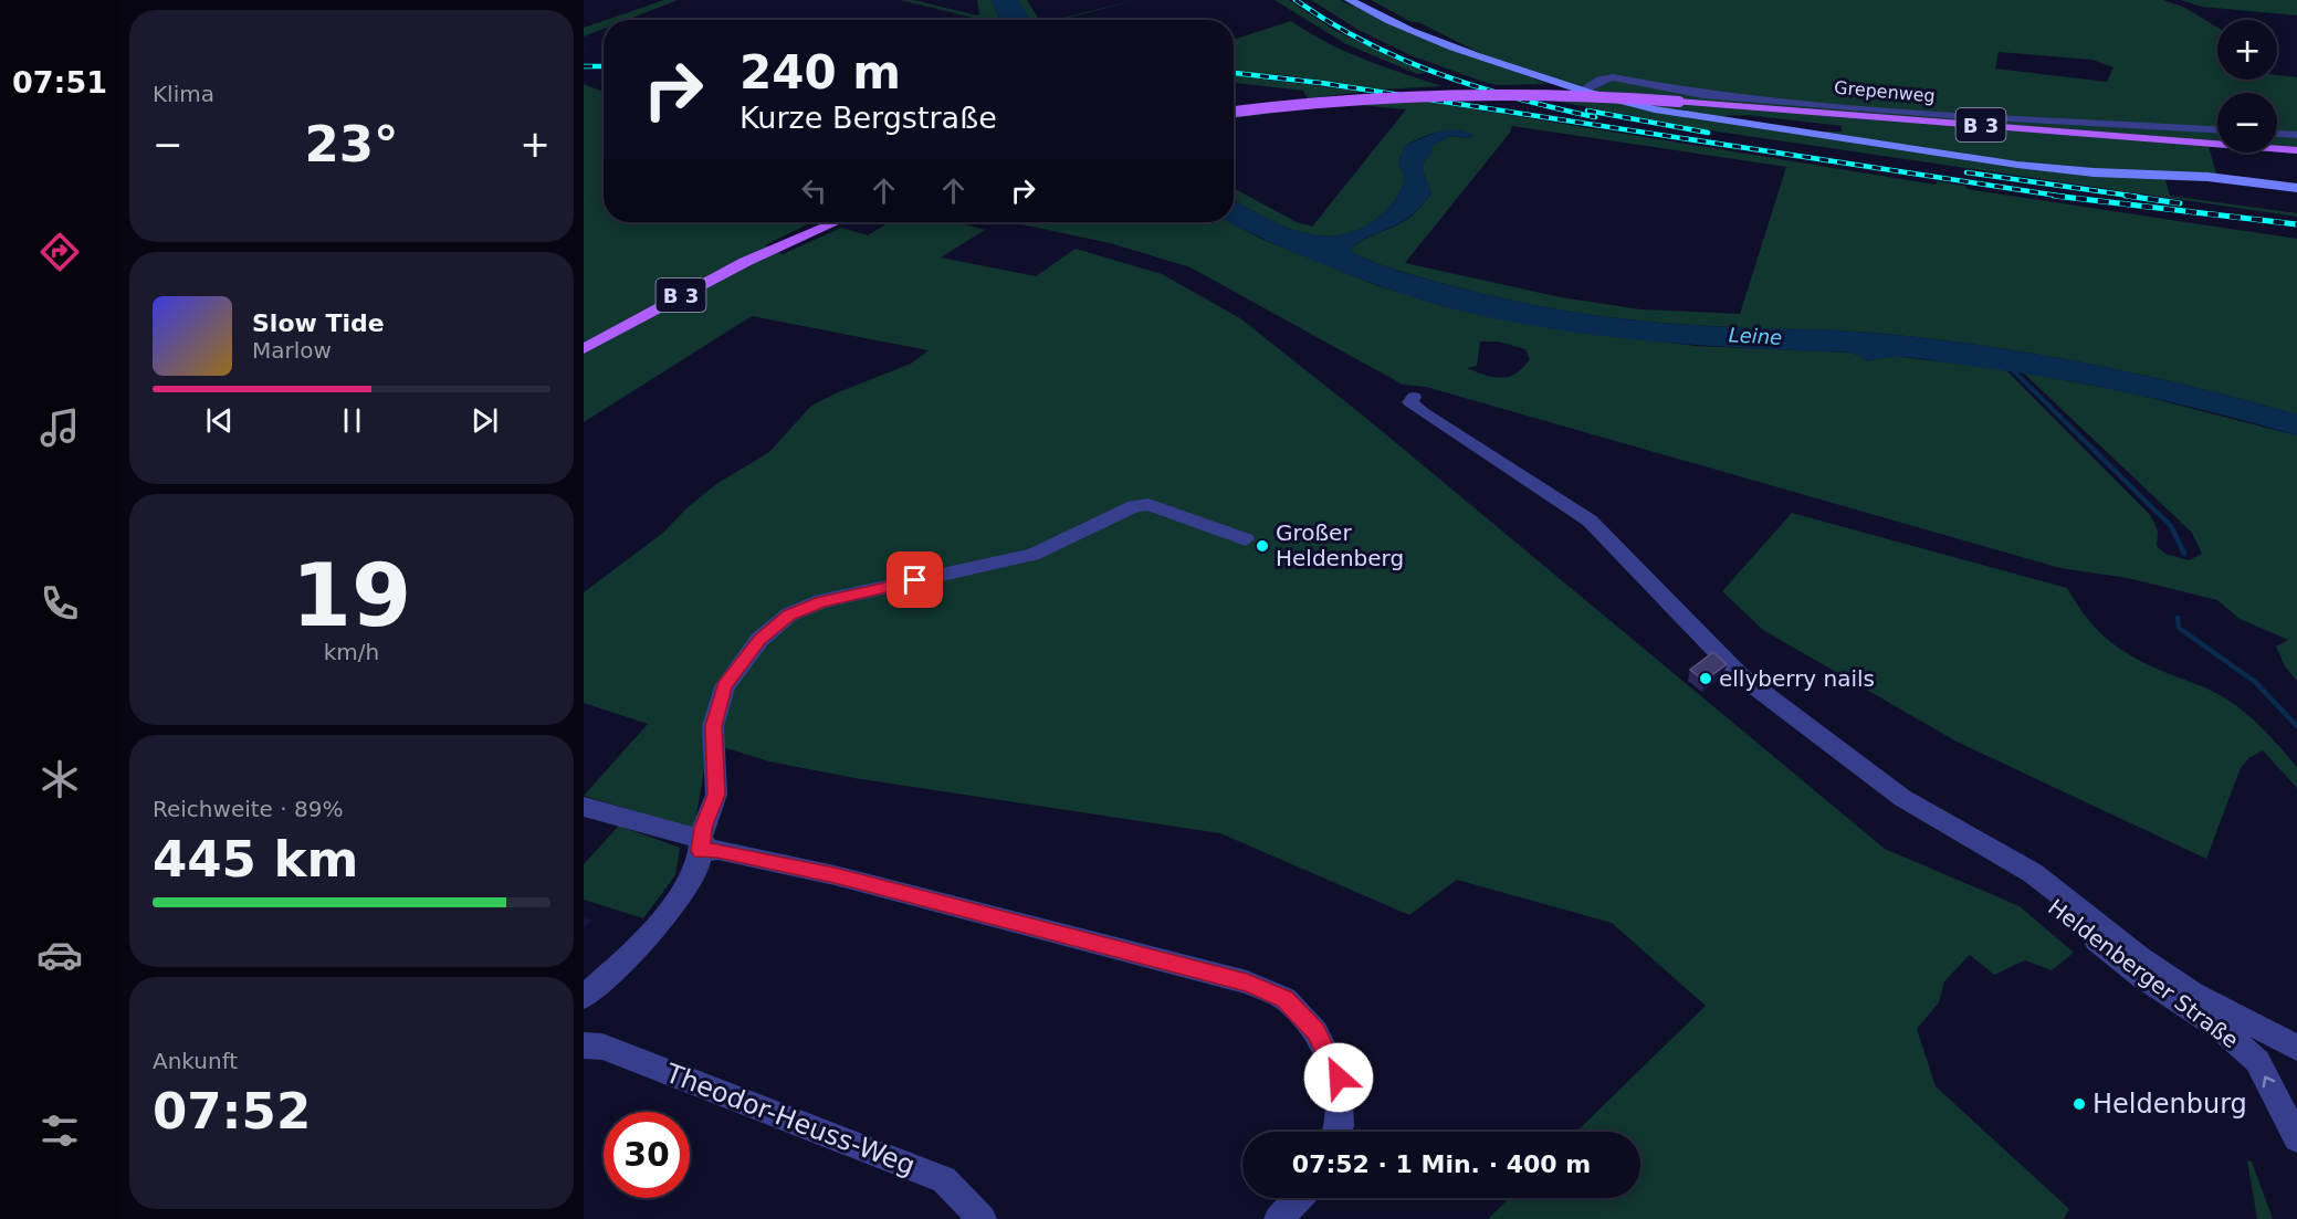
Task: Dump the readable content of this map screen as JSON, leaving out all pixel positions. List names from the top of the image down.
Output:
{
  "streets": {
    "main road": ["B 3"],
    "street": ["Grepenweg", "Heldenberger Straße", "Theodor-Heuss-Weg"]
  },
  "water": ["Leine"],
  "places": ["Großer Heldenberg", "ellyberry nails", "Heldenburg"],
  "page": {
    "tabs": "07:51",
    "tile": [
      "Klima",
      ["19", "km/h"],
      ["Reichweite · 89%", "445 km"],
      ["Ankunft", "07:52"]
    ],
    "map_buttons": ["+", "−"],
    "turn": ["240 m", "Kurze Bergstraße"],
    "heat": ["−", "23°", "+"],
    "song": ["Slow Tide", "Marlow"],
    "limit": "30",
    "trip": "07:52 · 1 Min. · 400 m"
  }
}
